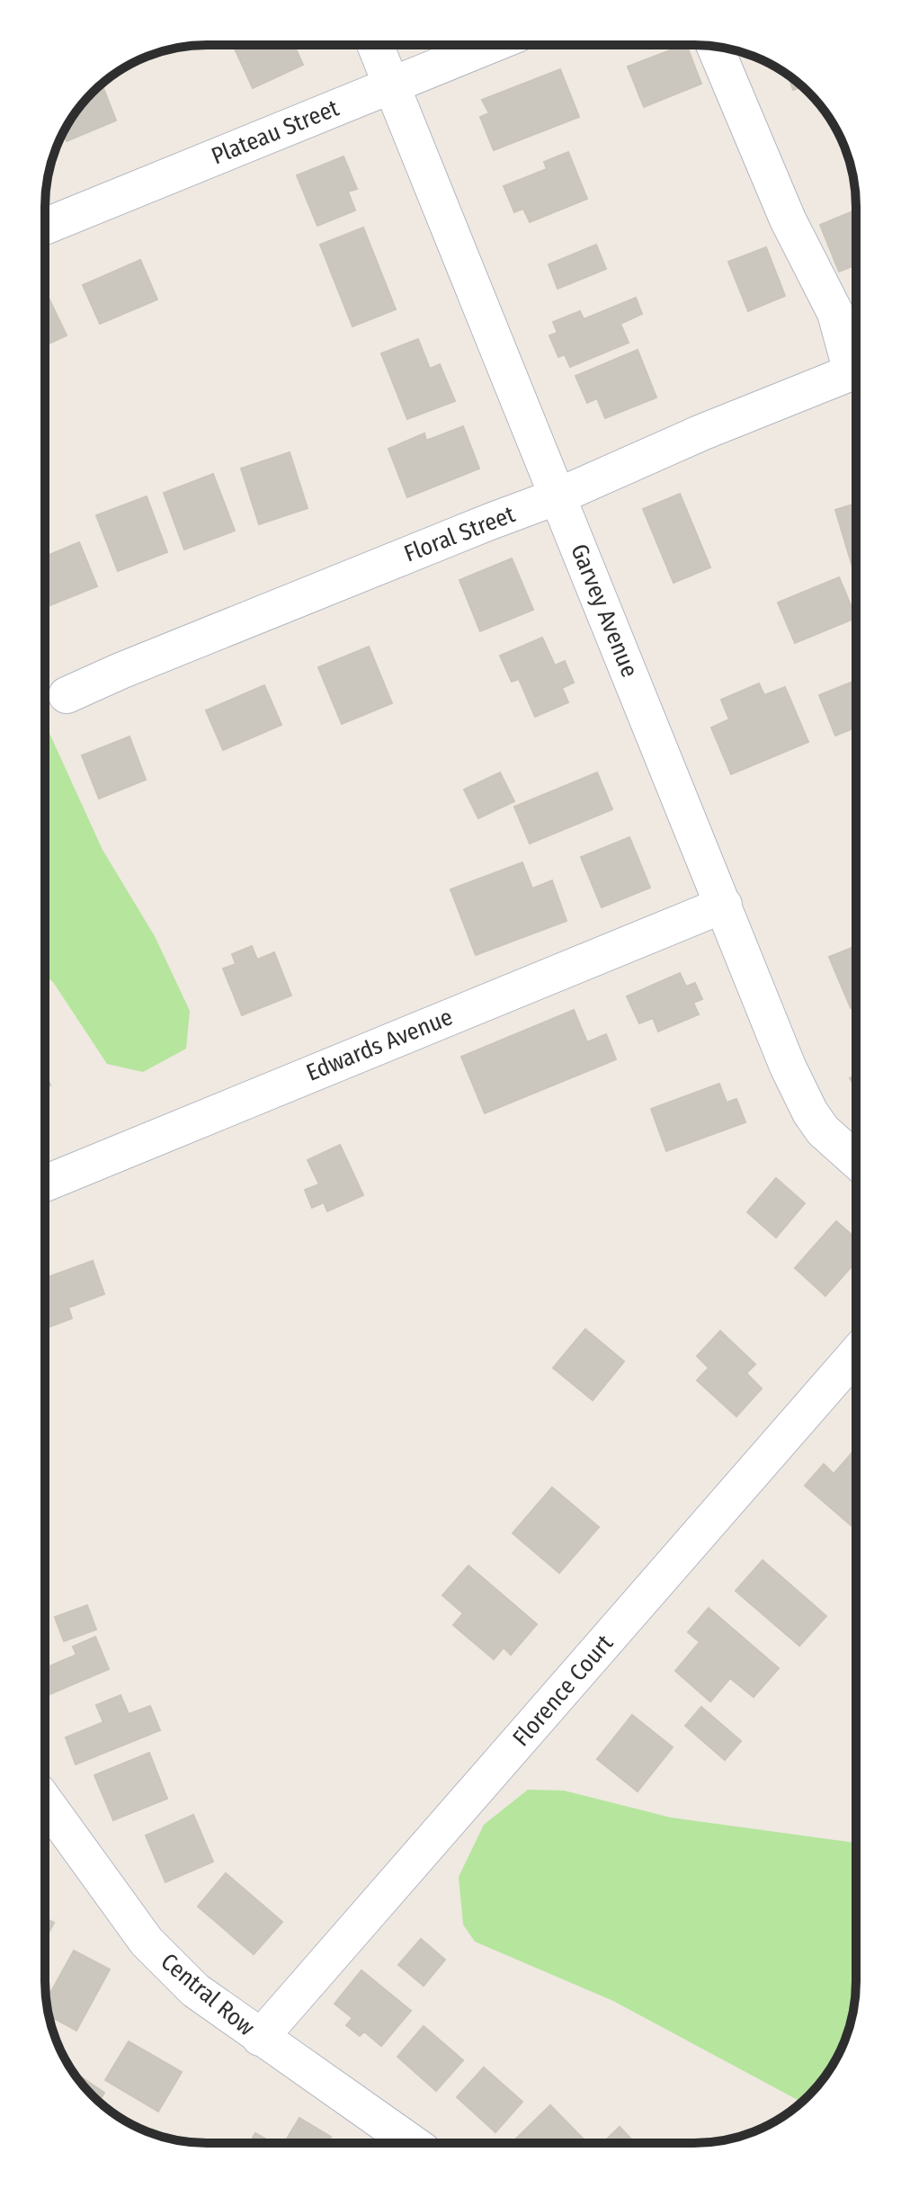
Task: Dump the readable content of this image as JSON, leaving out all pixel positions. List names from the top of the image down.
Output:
{
  "streets": {
    "street": [
      "Plateau Street",
      "Floral Street",
      "Garvey Avenue",
      "Edwards Avenue",
      "Florence Court",
      "Central Row"
    ]
  },
  "crossings": [
    ["Plateau Street", "Garvey Avenue"],
    ["Floral Street", "Garvey Avenue"],
    ["Garvey Avenue", "Edwards Avenue"],
    ["Florence Court", "Central Row"]
  ]
}
